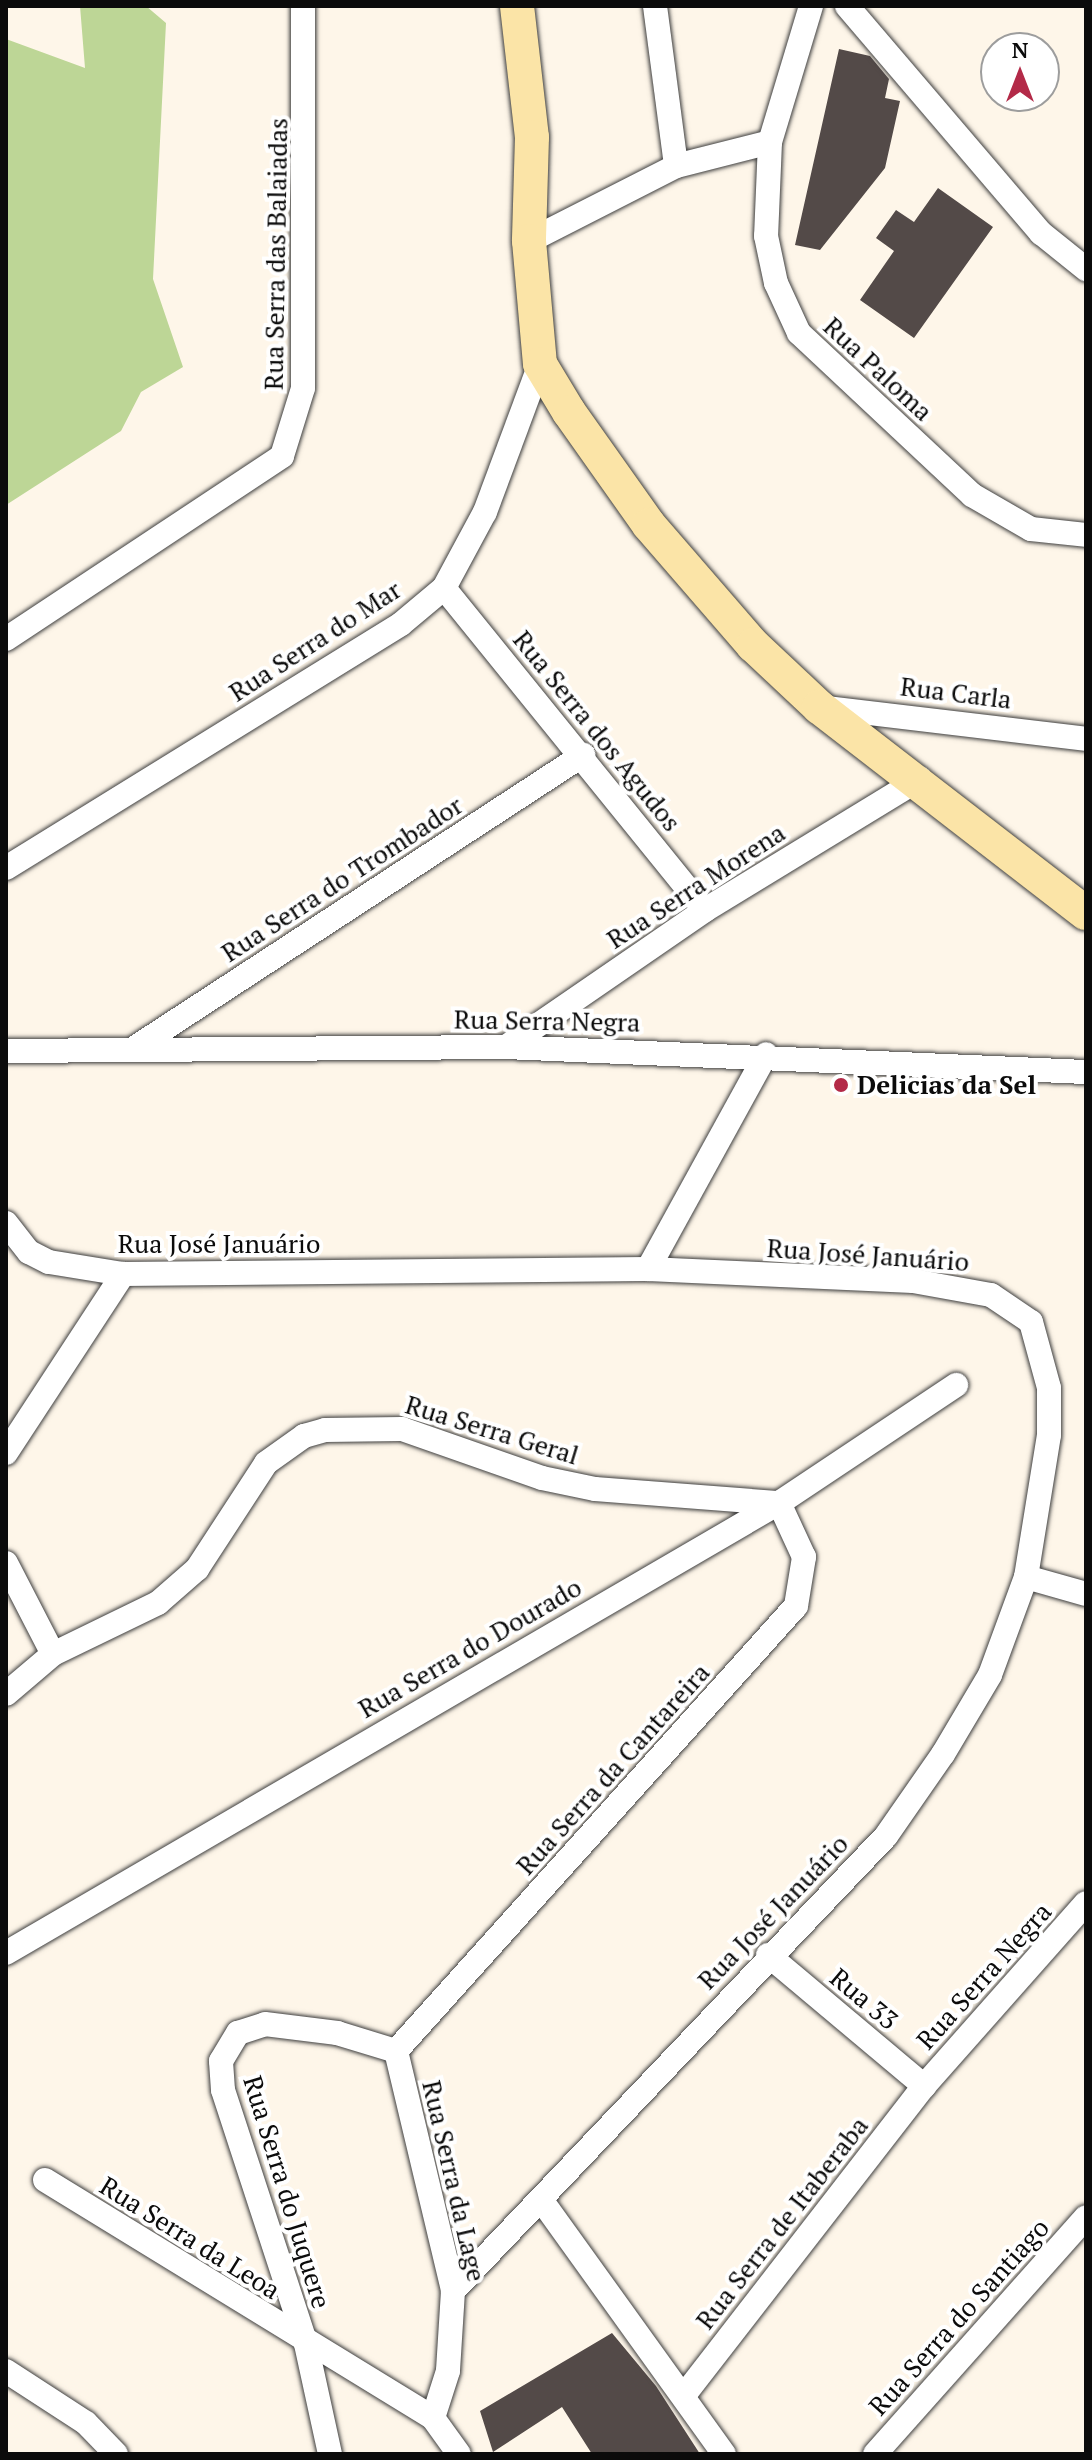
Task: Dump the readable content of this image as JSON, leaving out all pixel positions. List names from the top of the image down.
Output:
{
  "streets": {
    "street": [
      "Rua Serra das Balaiadas",
      "Rua Paloma",
      "Rua Serra do Mar",
      "Rua Carla",
      "Rua Serra dos Agudos",
      "Rua Serra do Trombador",
      "Rua Serra Morena",
      "Rua Serra Negra",
      "Rua José Januário",
      "Rua Serra Geral",
      "Rua Serra do Dourado",
      "Rua Serra da Cantareira",
      "Rua 33",
      "Rua Serra da Lage",
      "Rua Serra do Juquere",
      "Rua Serra de Itaberaba",
      "Rua Serra da Leoa",
      "Rua Serra do Santiago"
    ]
  },
  "crossings": [
    ["Rua Serra do Mar", "Rua Serra dos Agudos"],
    ["Rua Serra dos Agudos", "Rua Serra do Trombador"],
    ["Rua Serra dos Agudos", "Rua Serra Morena"],
    ["Rua Serra do Trombador", "Rua Serra Negra"],
    ["Rua Serra Morena", "Rua Serra Negra"],
    ["Rua Serra Negra", "Rua 33"],
    ["Rua Serra Negra", "Rua Serra de Itaberaba"],
    ["Rua José Januário", "Rua 33"],
    ["Rua José Januário", "Rua Serra da Lage"],
    ["Rua Serra Geral", "Rua Serra do Dourado"],
    ["Rua Serra Geral", "Rua Serra da Cantareira"],
    ["Rua Serra do Dourado", "Rua Serra da Cantareira"],
    ["Rua Serra da Cantareira", "Rua Serra da Lage"],
    ["Rua Serra da Cantareira", "Rua Serra do Juquere"],
    ["Rua 33", "Rua Serra de Itaberaba"],
    ["Rua Serra da Lage", "Rua Serra do Juquere"],
    ["Rua Serra da Lage", "Rua Serra da Leoa"],
    ["Rua Serra do Juquere", "Rua Serra da Leoa"]
  ],
  "places": ["Delicias da Sel"],
  "north": "top"
}
